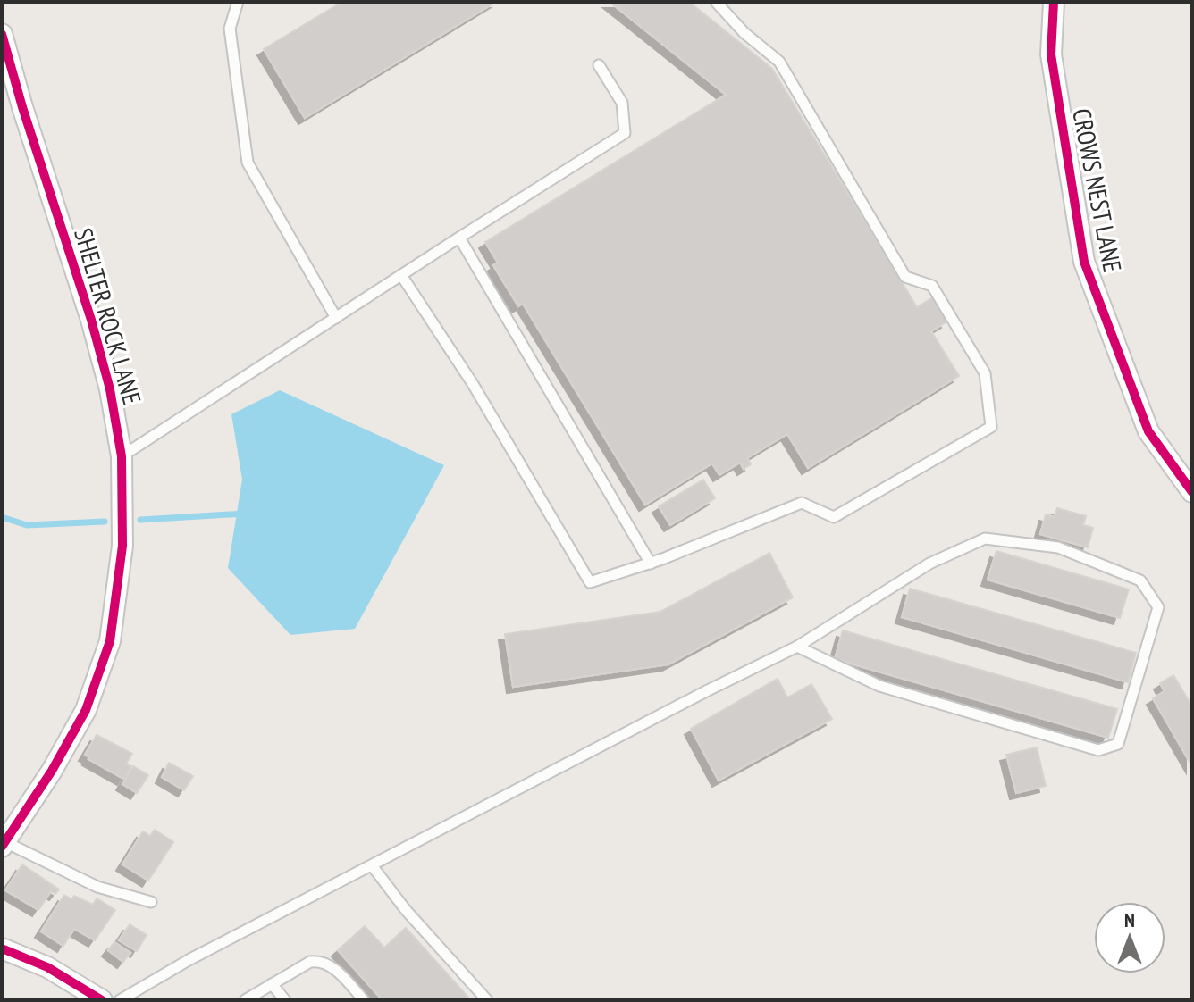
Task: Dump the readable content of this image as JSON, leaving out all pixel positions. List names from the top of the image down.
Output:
{
  "streets": {
    "street": ["CROWS NEST LANE", "SHELTER ROCK LANE"]
  },
  "north": "top"
}
